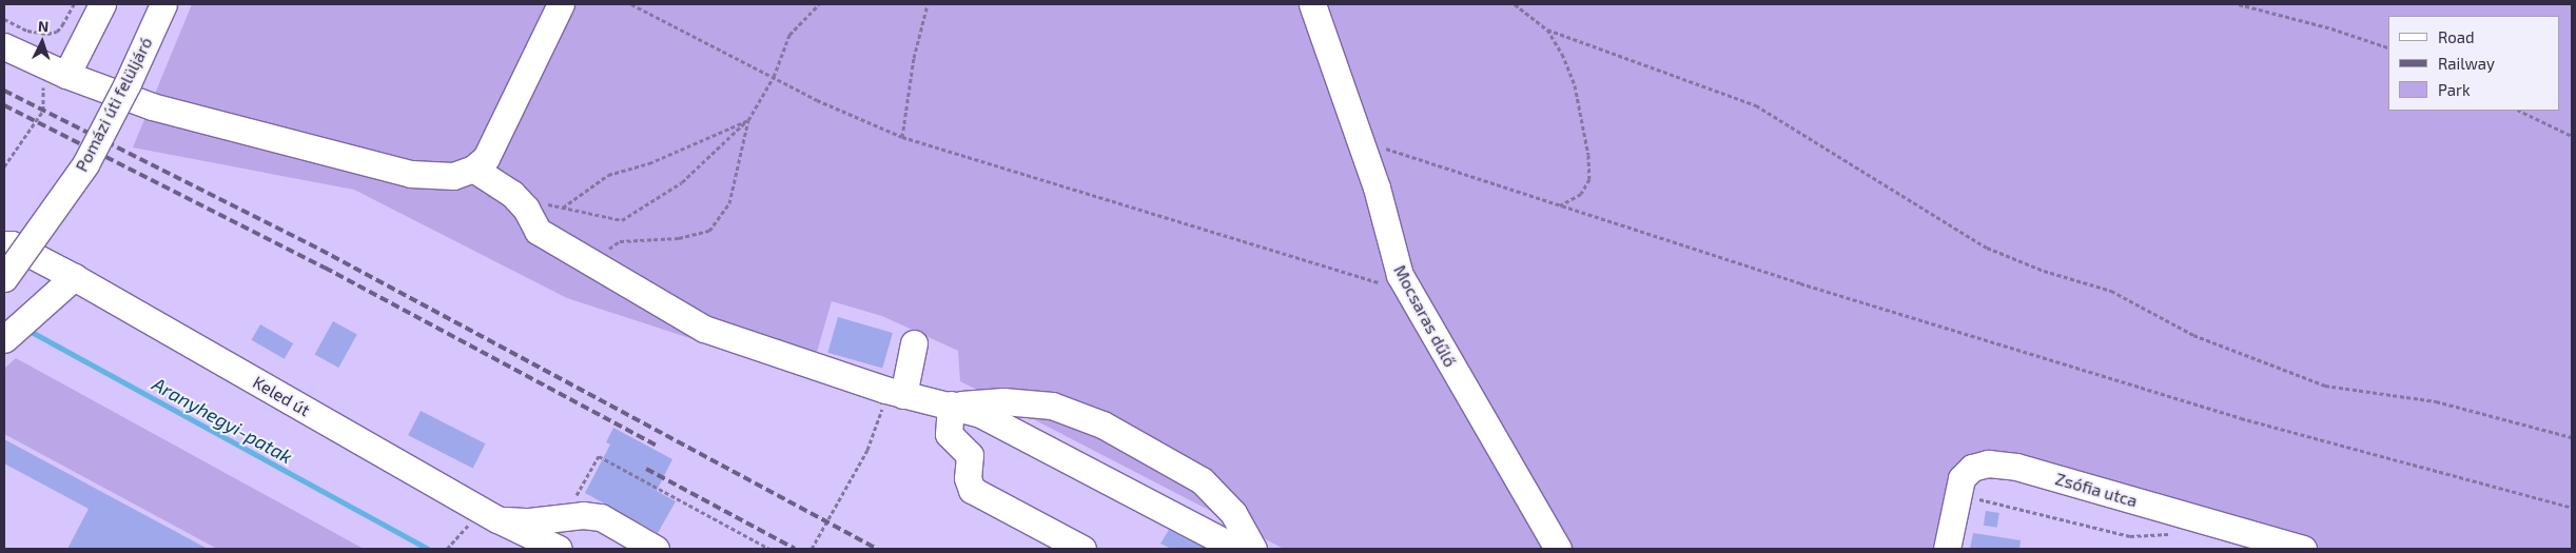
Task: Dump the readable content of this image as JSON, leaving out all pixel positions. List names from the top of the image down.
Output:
{
  "streets": {
    "street": [
      "Pomázi úti felüljáró",
      "Mocsaras dűlő",
      "Keled út",
      "Zsófia utca"
    ]
  },
  "water": ["Aranyhegyi-patak"],
  "legend": ["Road", "Railway", "Park"],
  "north": "top"
}
